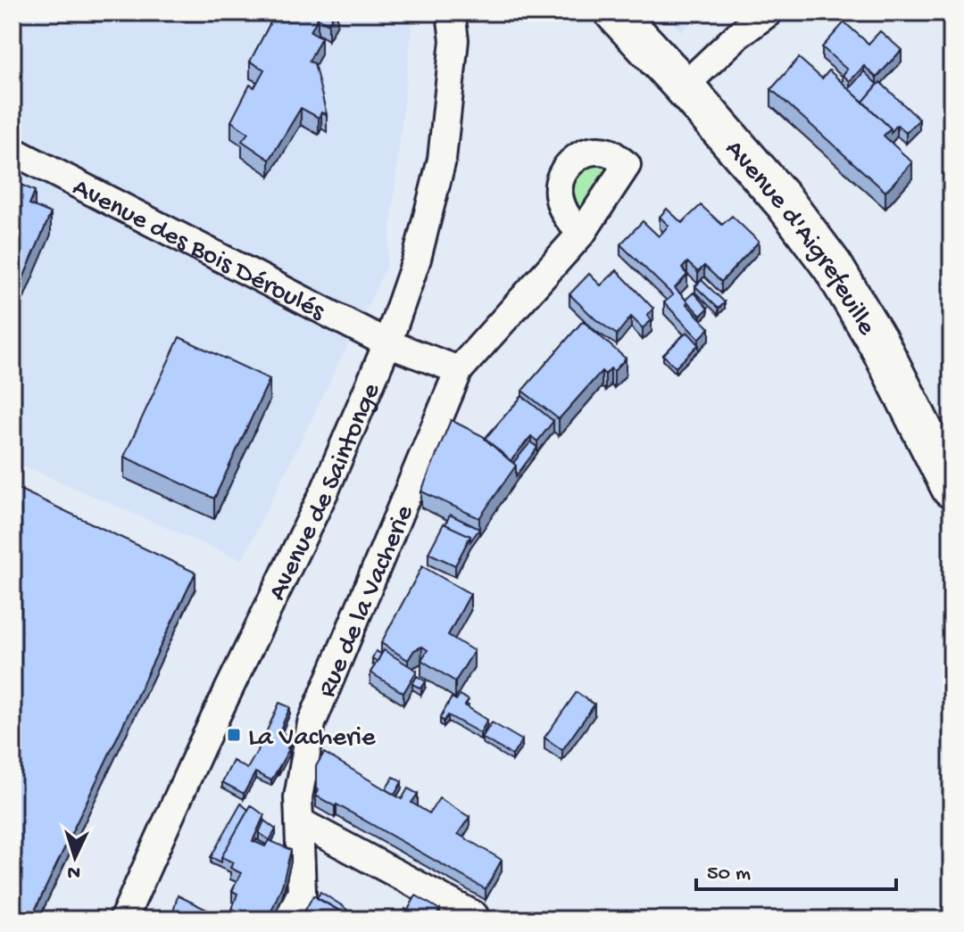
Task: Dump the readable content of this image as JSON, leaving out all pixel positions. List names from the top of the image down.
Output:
{
  "streets": {
    "main road": ["Avenue d'Aigrefeuille"],
    "street": ["Avenue des Bois Déroulés", "Avenue de Saintonge", "Rue de la Vacherie"]
  },
  "crossings": [
    ["Avenue des Bois Déroulés", "Avenue de Saintonge"]
  ],
  "places": {
    "transit": ["La Vacherie"]
  },
  "scale_bar": "50 m",
  "north": "bottom"
}
